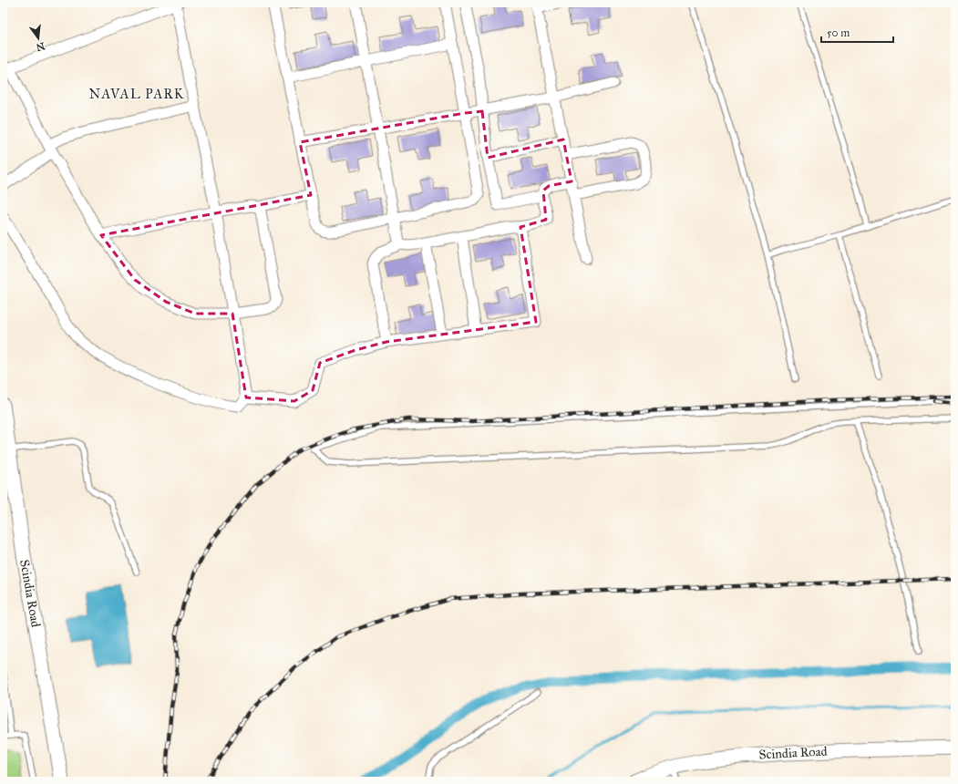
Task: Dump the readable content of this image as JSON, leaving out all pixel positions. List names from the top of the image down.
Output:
{
  "streets": {
    "main road": ["Scindia Road"]
  },
  "districts": ["NAVAL PARK"],
  "scale_bar": "50 m",
  "north": "bottom"
}
